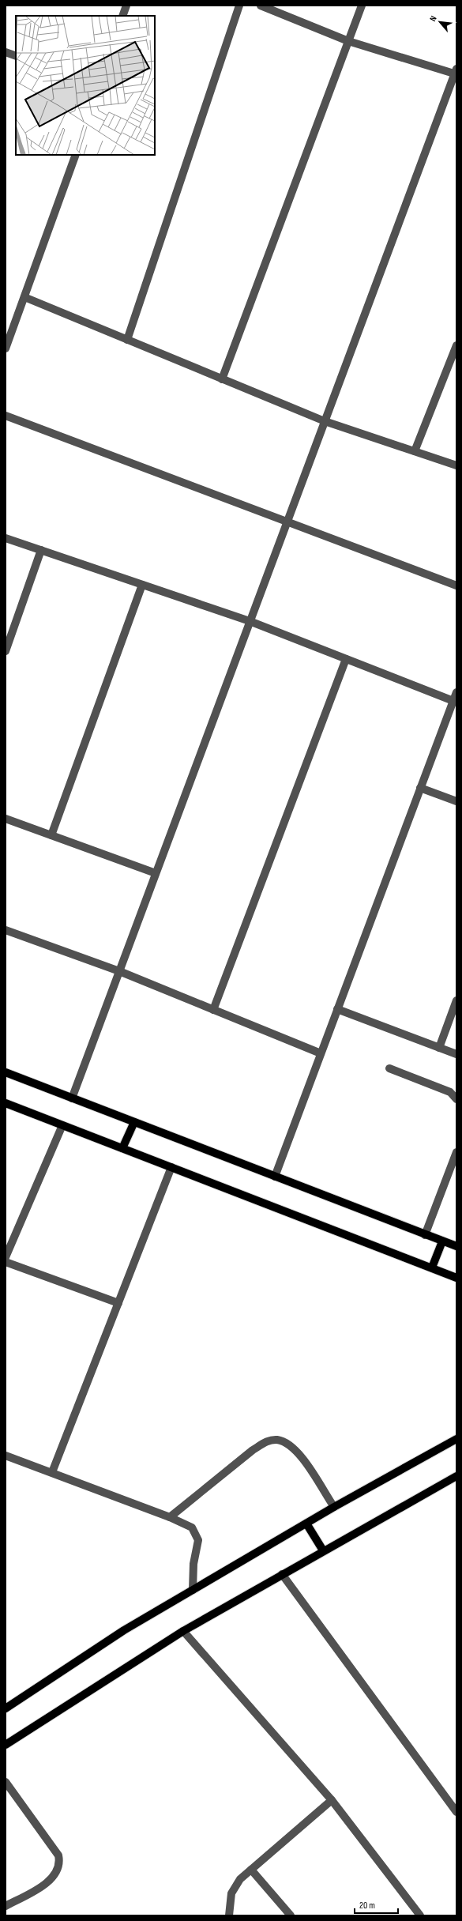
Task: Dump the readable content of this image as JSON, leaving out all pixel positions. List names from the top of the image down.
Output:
{
  "scale_bar": "20 m",
  "north": "top left"
}
